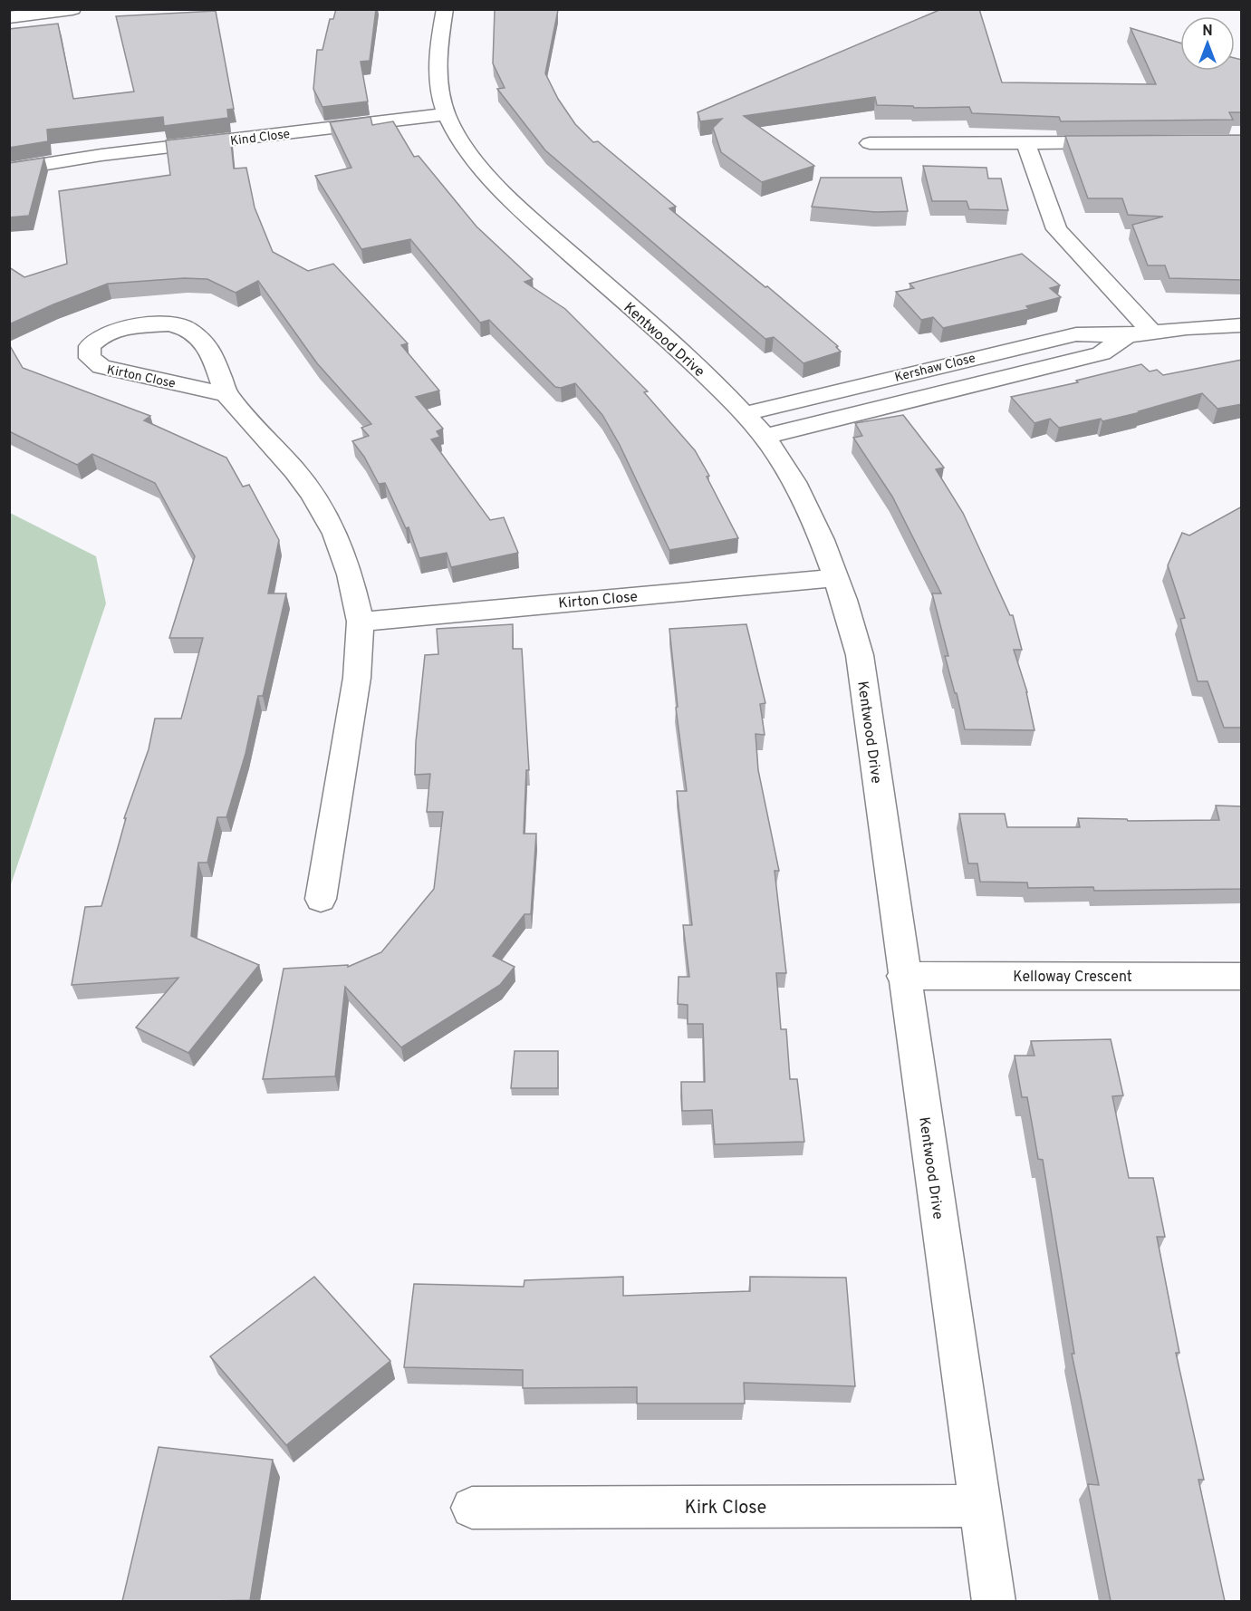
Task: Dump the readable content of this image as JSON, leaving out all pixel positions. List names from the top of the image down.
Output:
{
  "streets": {
    "street": [
      "Kind Close",
      "Kentwood Drive",
      "Kershaw Close",
      "Kirton Close",
      "Kelloway Crescent",
      "Kirk Close"
    ]
  },
  "crossings": [
    ["Kind Close", "Kentwood Drive"],
    ["Kentwood Drive", "Kershaw Close"],
    ["Kentwood Drive", "Kirton Close"],
    ["Kentwood Drive", "Kelloway Crescent"],
    ["Kentwood Drive", "Kirk Close"]
  ],
  "north": "top"
}
